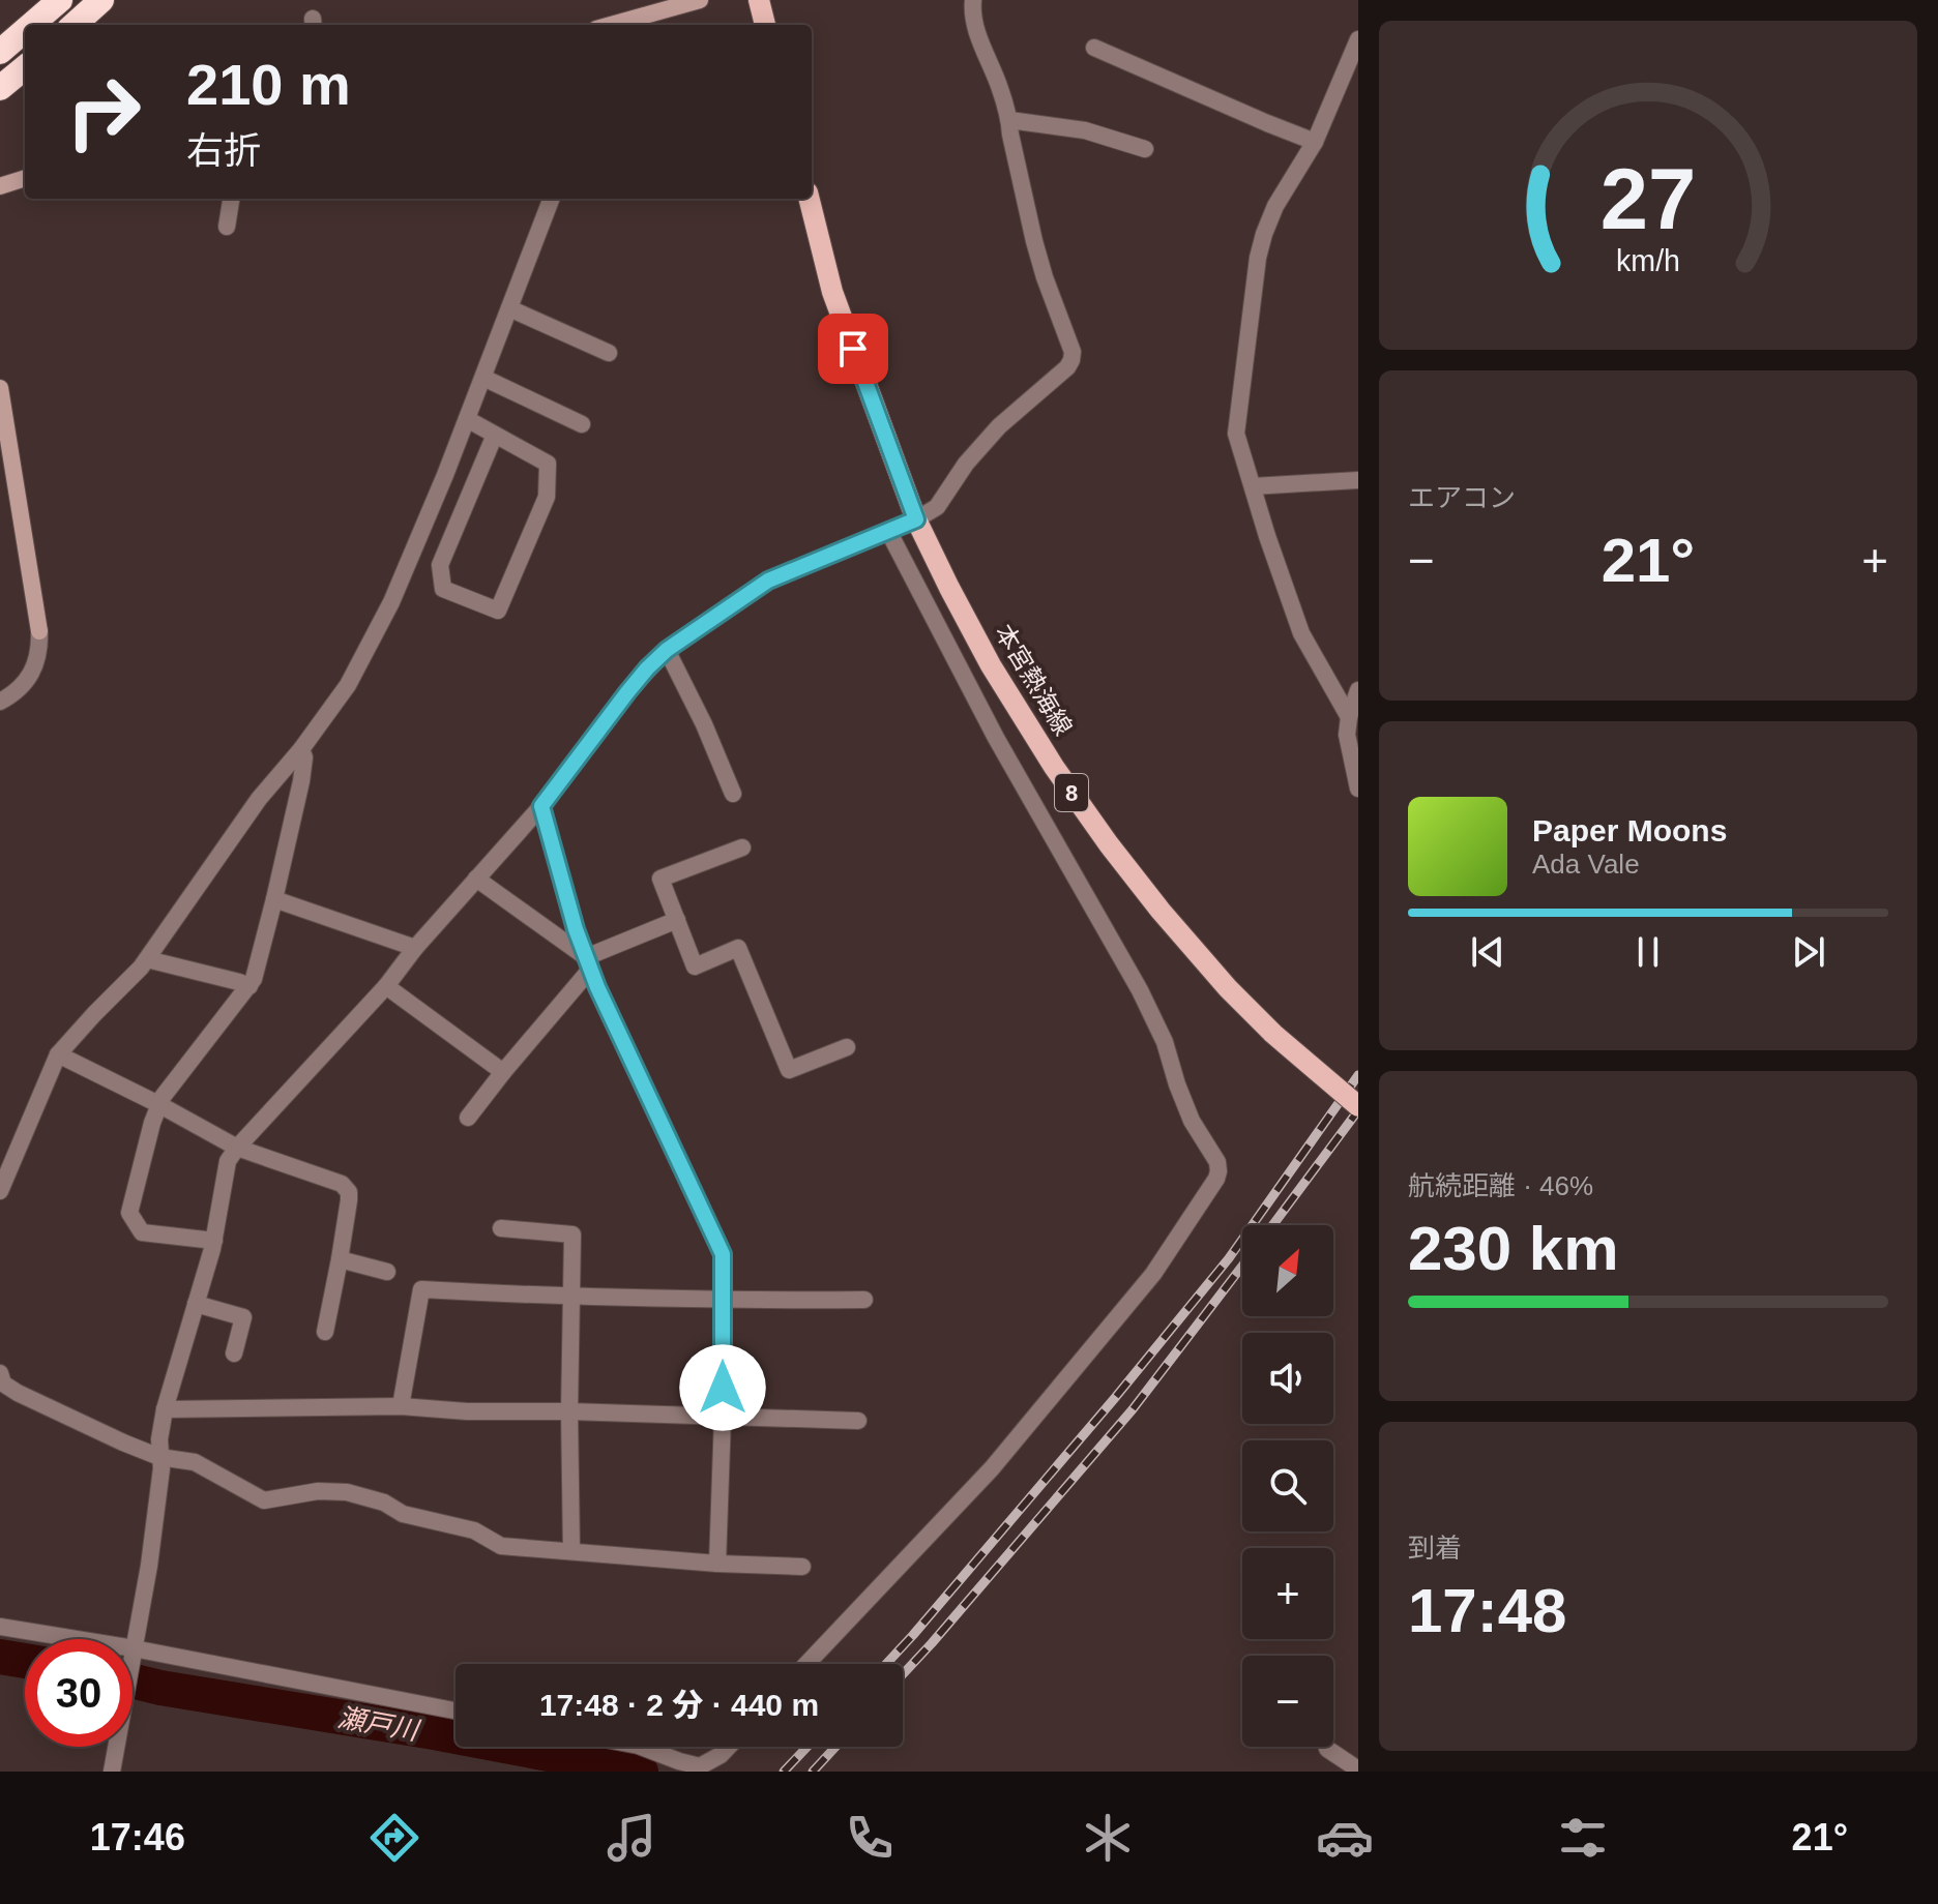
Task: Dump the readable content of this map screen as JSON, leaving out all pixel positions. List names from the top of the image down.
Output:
{
  "streets": {
    "main road": ["本宮熱海線", "8"]
  },
  "water": ["瀬戸川"],
  "north": "top right",
  "page": {
    "turn": ["210 m", "右折"],
    "tile": [
      "エアコン",
      ["航続距離 · 46%", "230 km"],
      ["到着", "17:48"]
    ],
    "heat": ["−", "21°", "+"],
    "song": ["Paper Moons", "Ada Vale"],
    "map_buttons": ["+", "−"],
    "limit": "30",
    "trip": "17:48 · 2 分 · 440 m",
    "tabs": ["17:46", "21°"],
    "gauge": ["27", "km/h"]
  }
}
